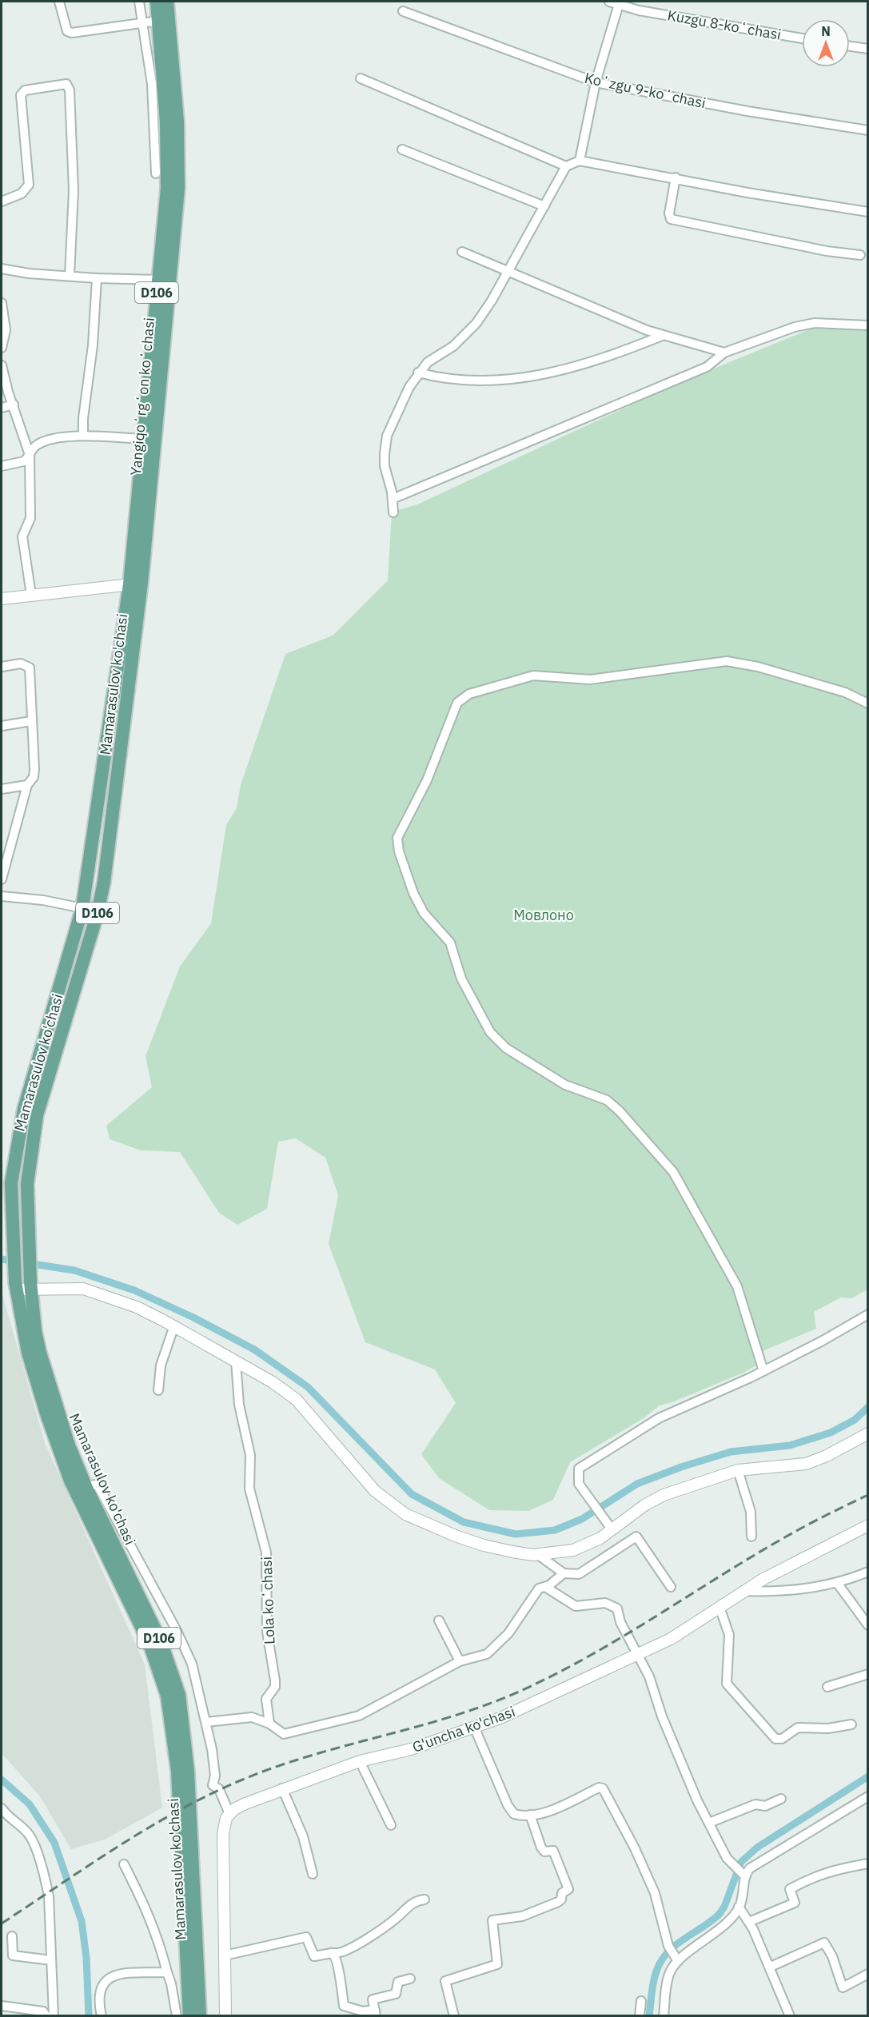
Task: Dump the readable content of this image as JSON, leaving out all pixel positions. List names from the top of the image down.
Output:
{
  "streets": {
    "main road": ["D106", "Yangiqoʻrgʻon koʻchasi", "Mamarasulov ko'chasi"],
    "street": [
      "Kuzgu 8-koʻchasi",
      "Koʻzgu 9-koʻchasi",
      "Lola koʻchasi",
      "G'uncha ko'chasi"
    ]
  },
  "crossings": [
    ["Yangiqoʻrgʻon koʻchasi", "Mamarasulov ko'chasi"]
  ],
  "parks": ["Мовлоно"],
  "north": "top"
}
